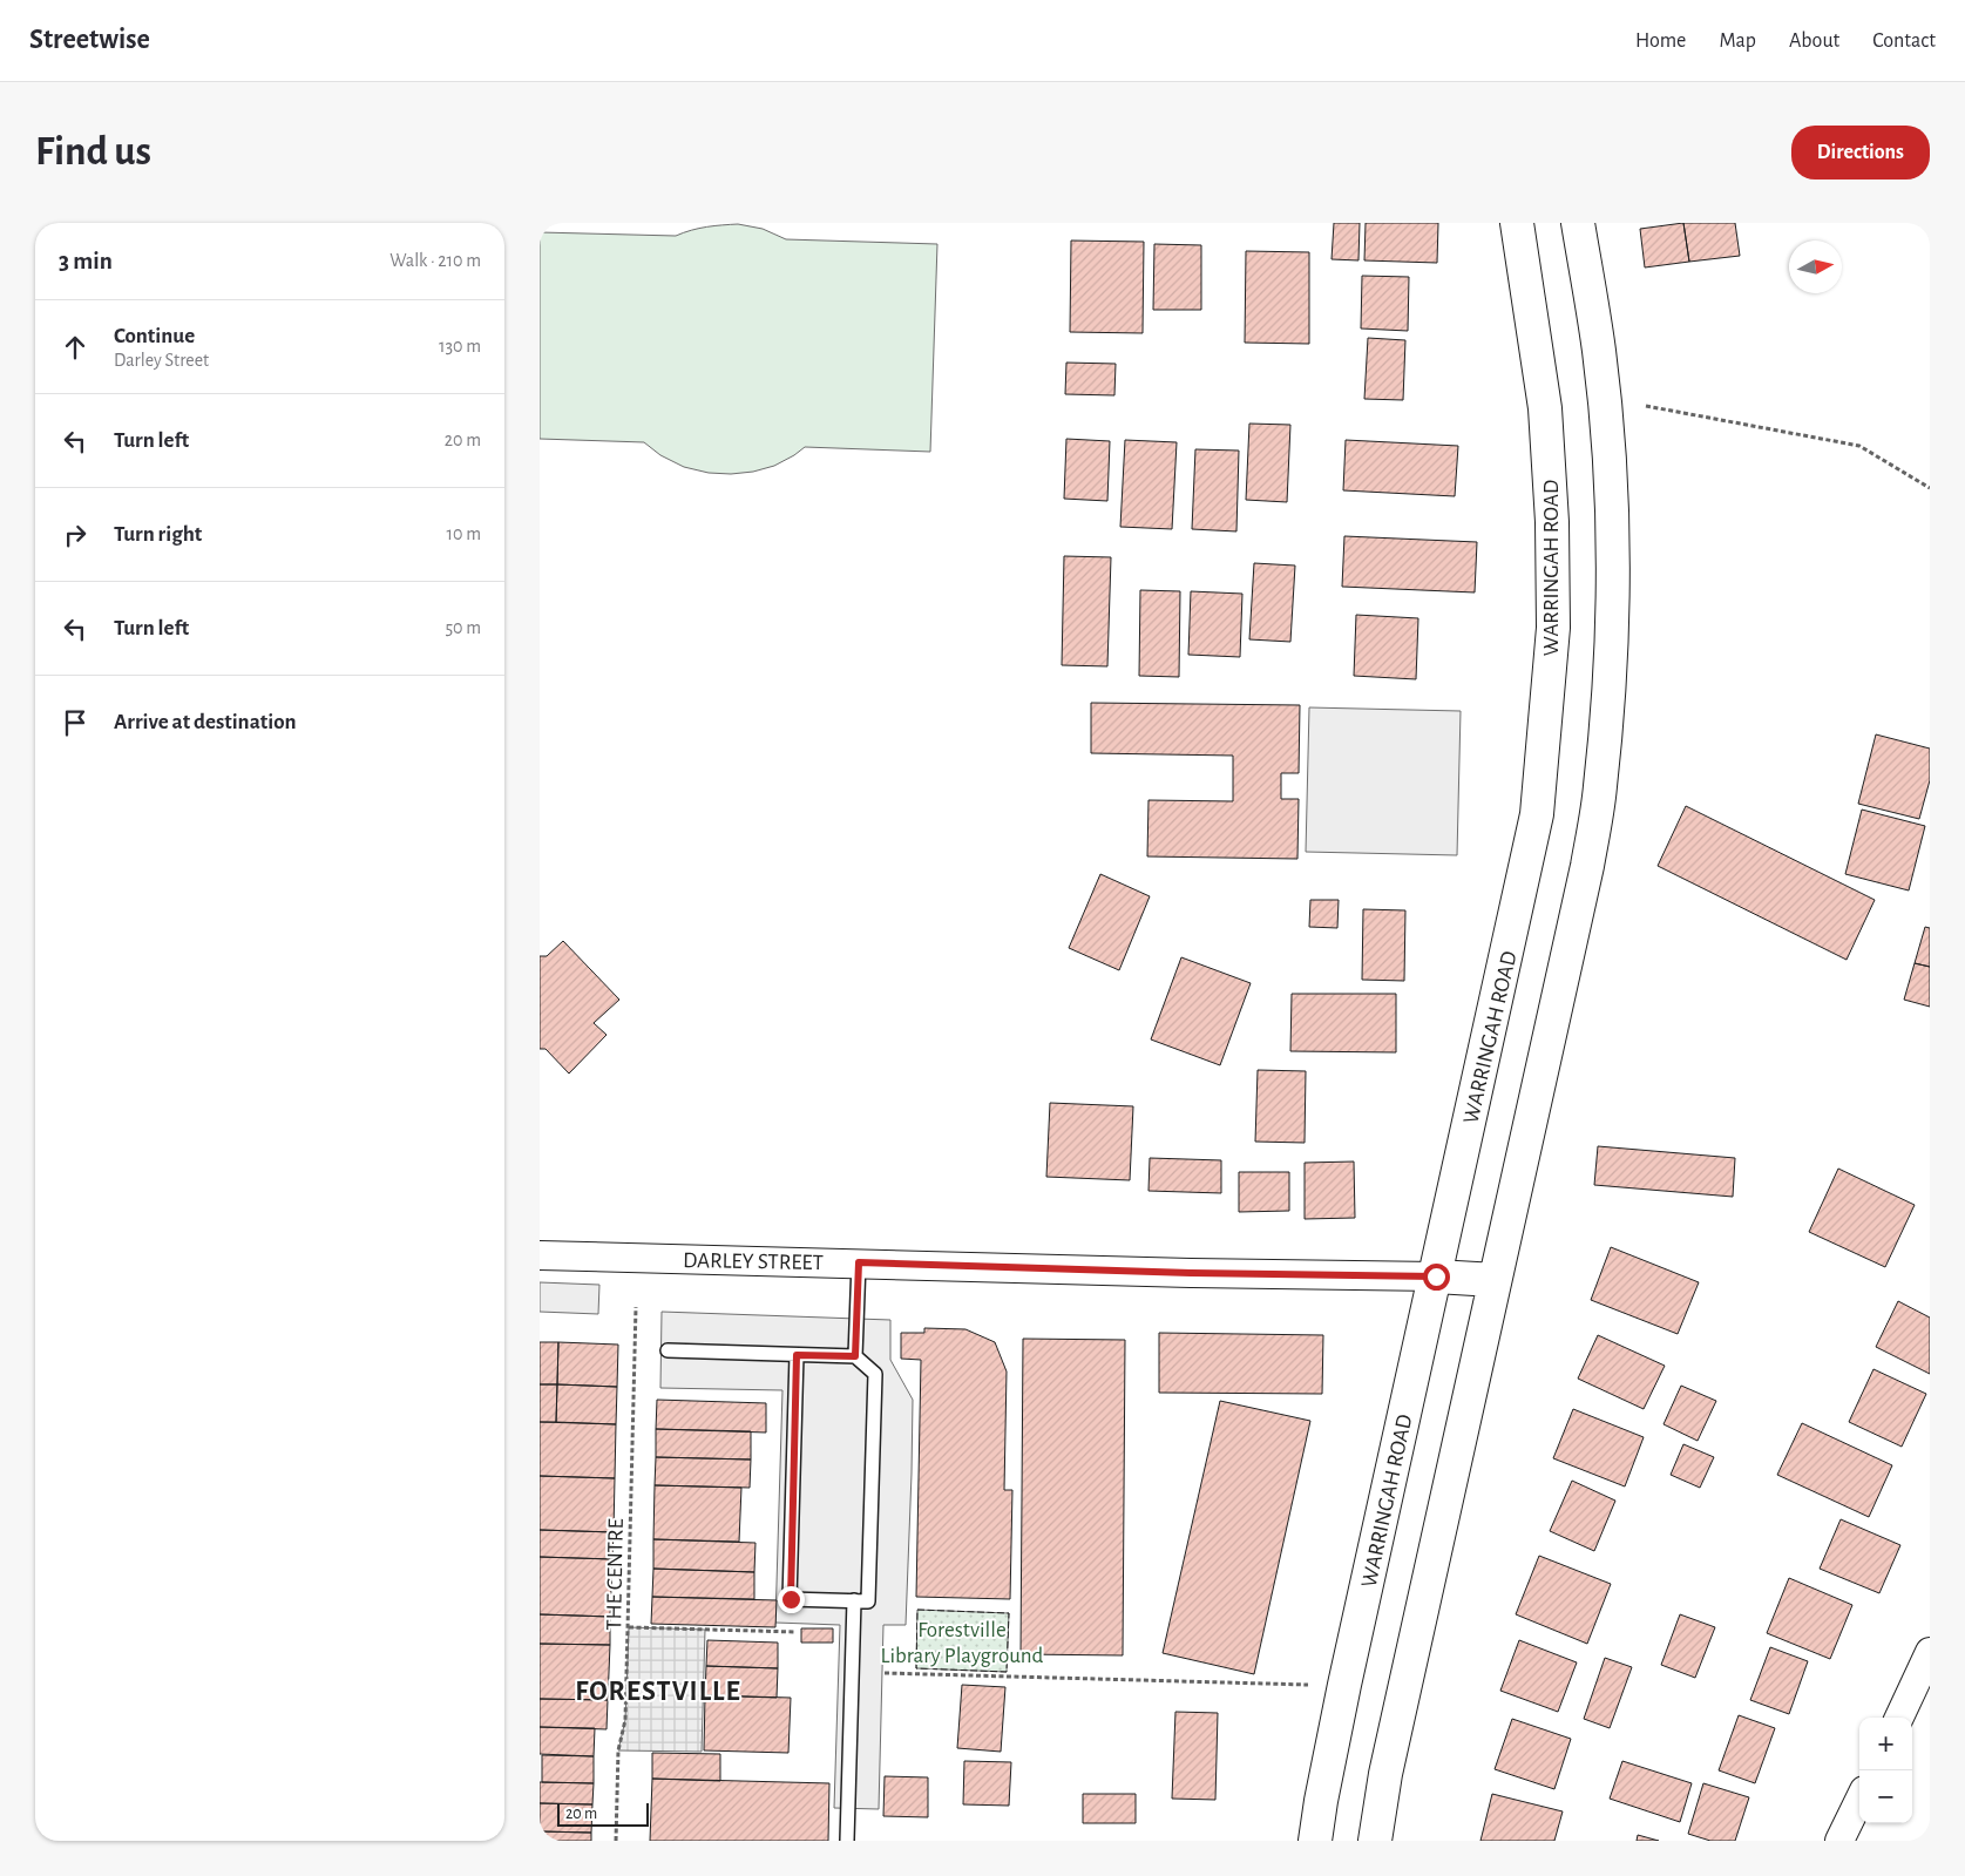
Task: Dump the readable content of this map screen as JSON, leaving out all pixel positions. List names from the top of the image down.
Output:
{
  "streets": {
    "highway": ["WARRINGAH ROAD", "DARLEY STREET"],
    "path": ["THE CENTRE"]
  },
  "crossings": [
    ["WARRINGAH ROAD", "DARLEY STREET"]
  ],
  "districts": ["FORESTVILLE"],
  "parks": ["Forestville Library Playground"],
  "scale_bar": "20 m",
  "north": "right",
  "page": {
    "header": "Streetwise",
    "nav": [
      "Home",
      "Map",
      "About",
      "Contact"
    ],
    "buttons": "Directions",
    "title": "Find us",
    "heading": ["3 min", "Walk · 210 m"],
    "list": [
      ["Continue", "Darley Street", "130 m"],
      ["Turn left", "20 m"],
      ["Turn right", "10 m"],
      ["Turn left", "50 m"],
      "Arrive at destination"
    ],
    "map_buttons": ["+", "−"],
    "scale": "20 m"
  }
}
